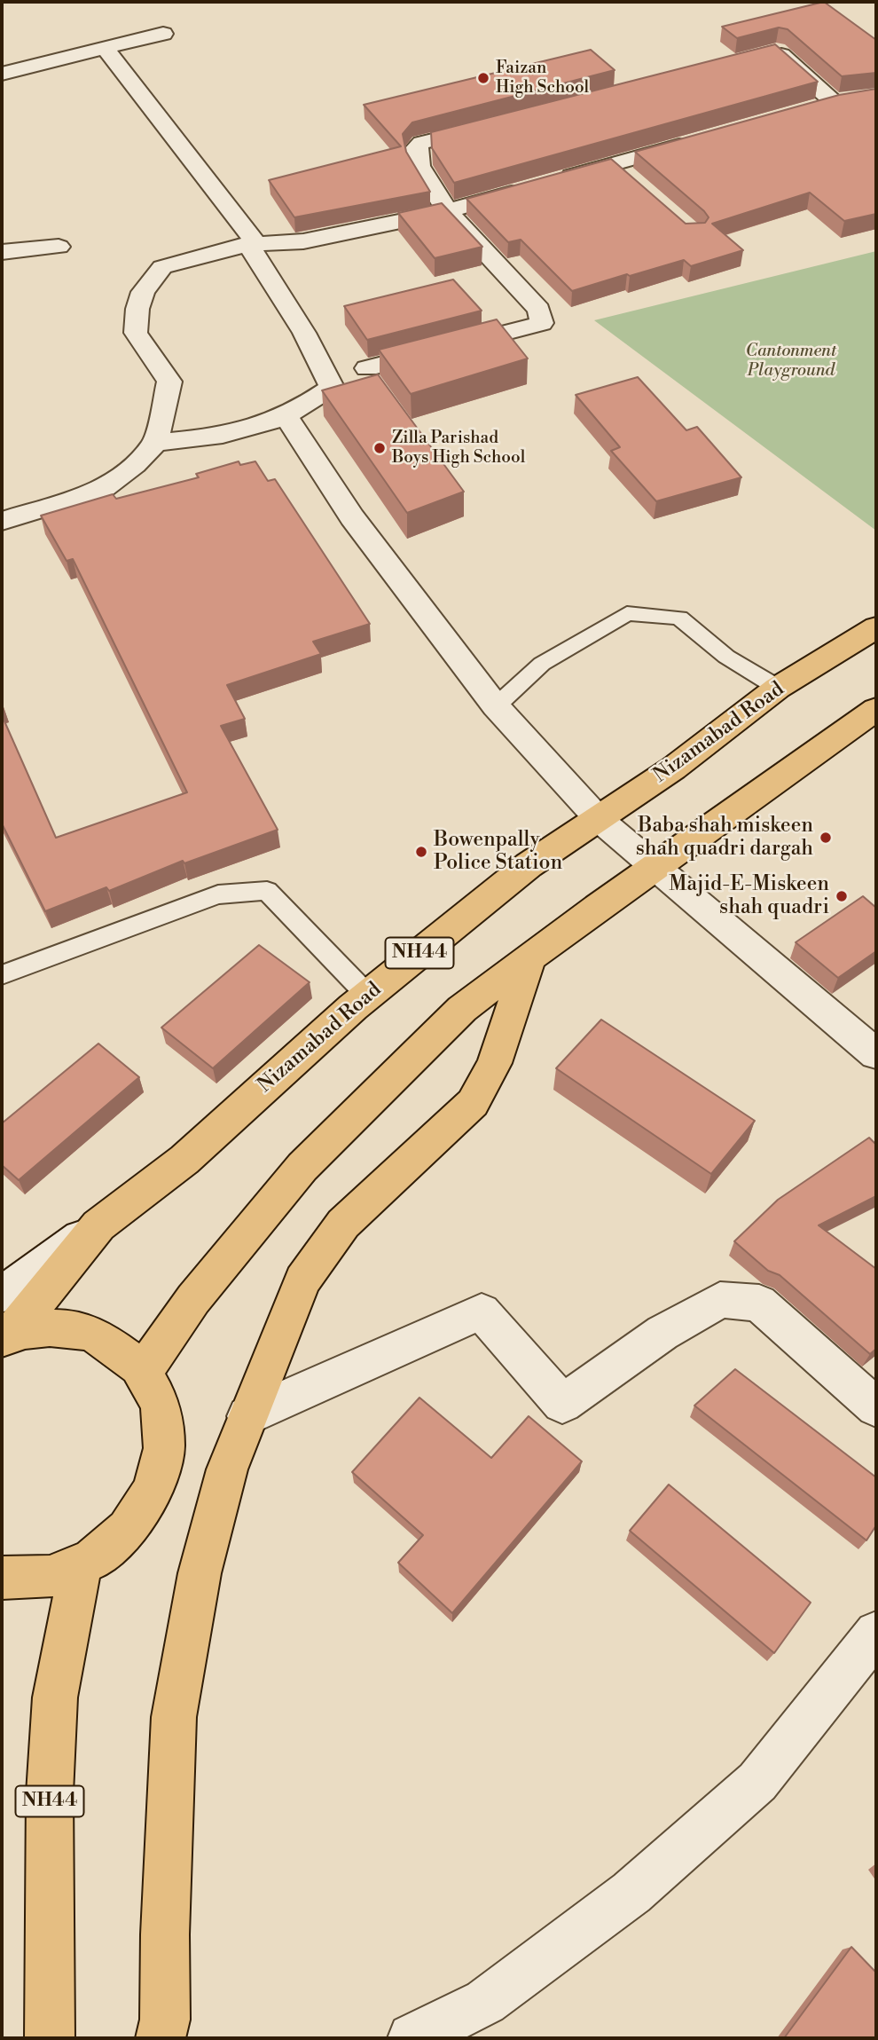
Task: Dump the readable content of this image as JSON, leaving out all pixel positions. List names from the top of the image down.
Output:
{
  "streets": {
    "highway": ["Nizamabad Road", "NH44"]
  },
  "crossings": [
    ["Nizamabad Road", "NH44"]
  ],
  "parks": ["Cantonment Playground"],
  "places": [
    "Faizan High School",
    "Zilla Parishad Boys High School",
    "Baba shah miskeen shah quadri dargah",
    "Bowenpally Police Station",
    "Majid-E-Miskeen shah quadri"
  ]
}
